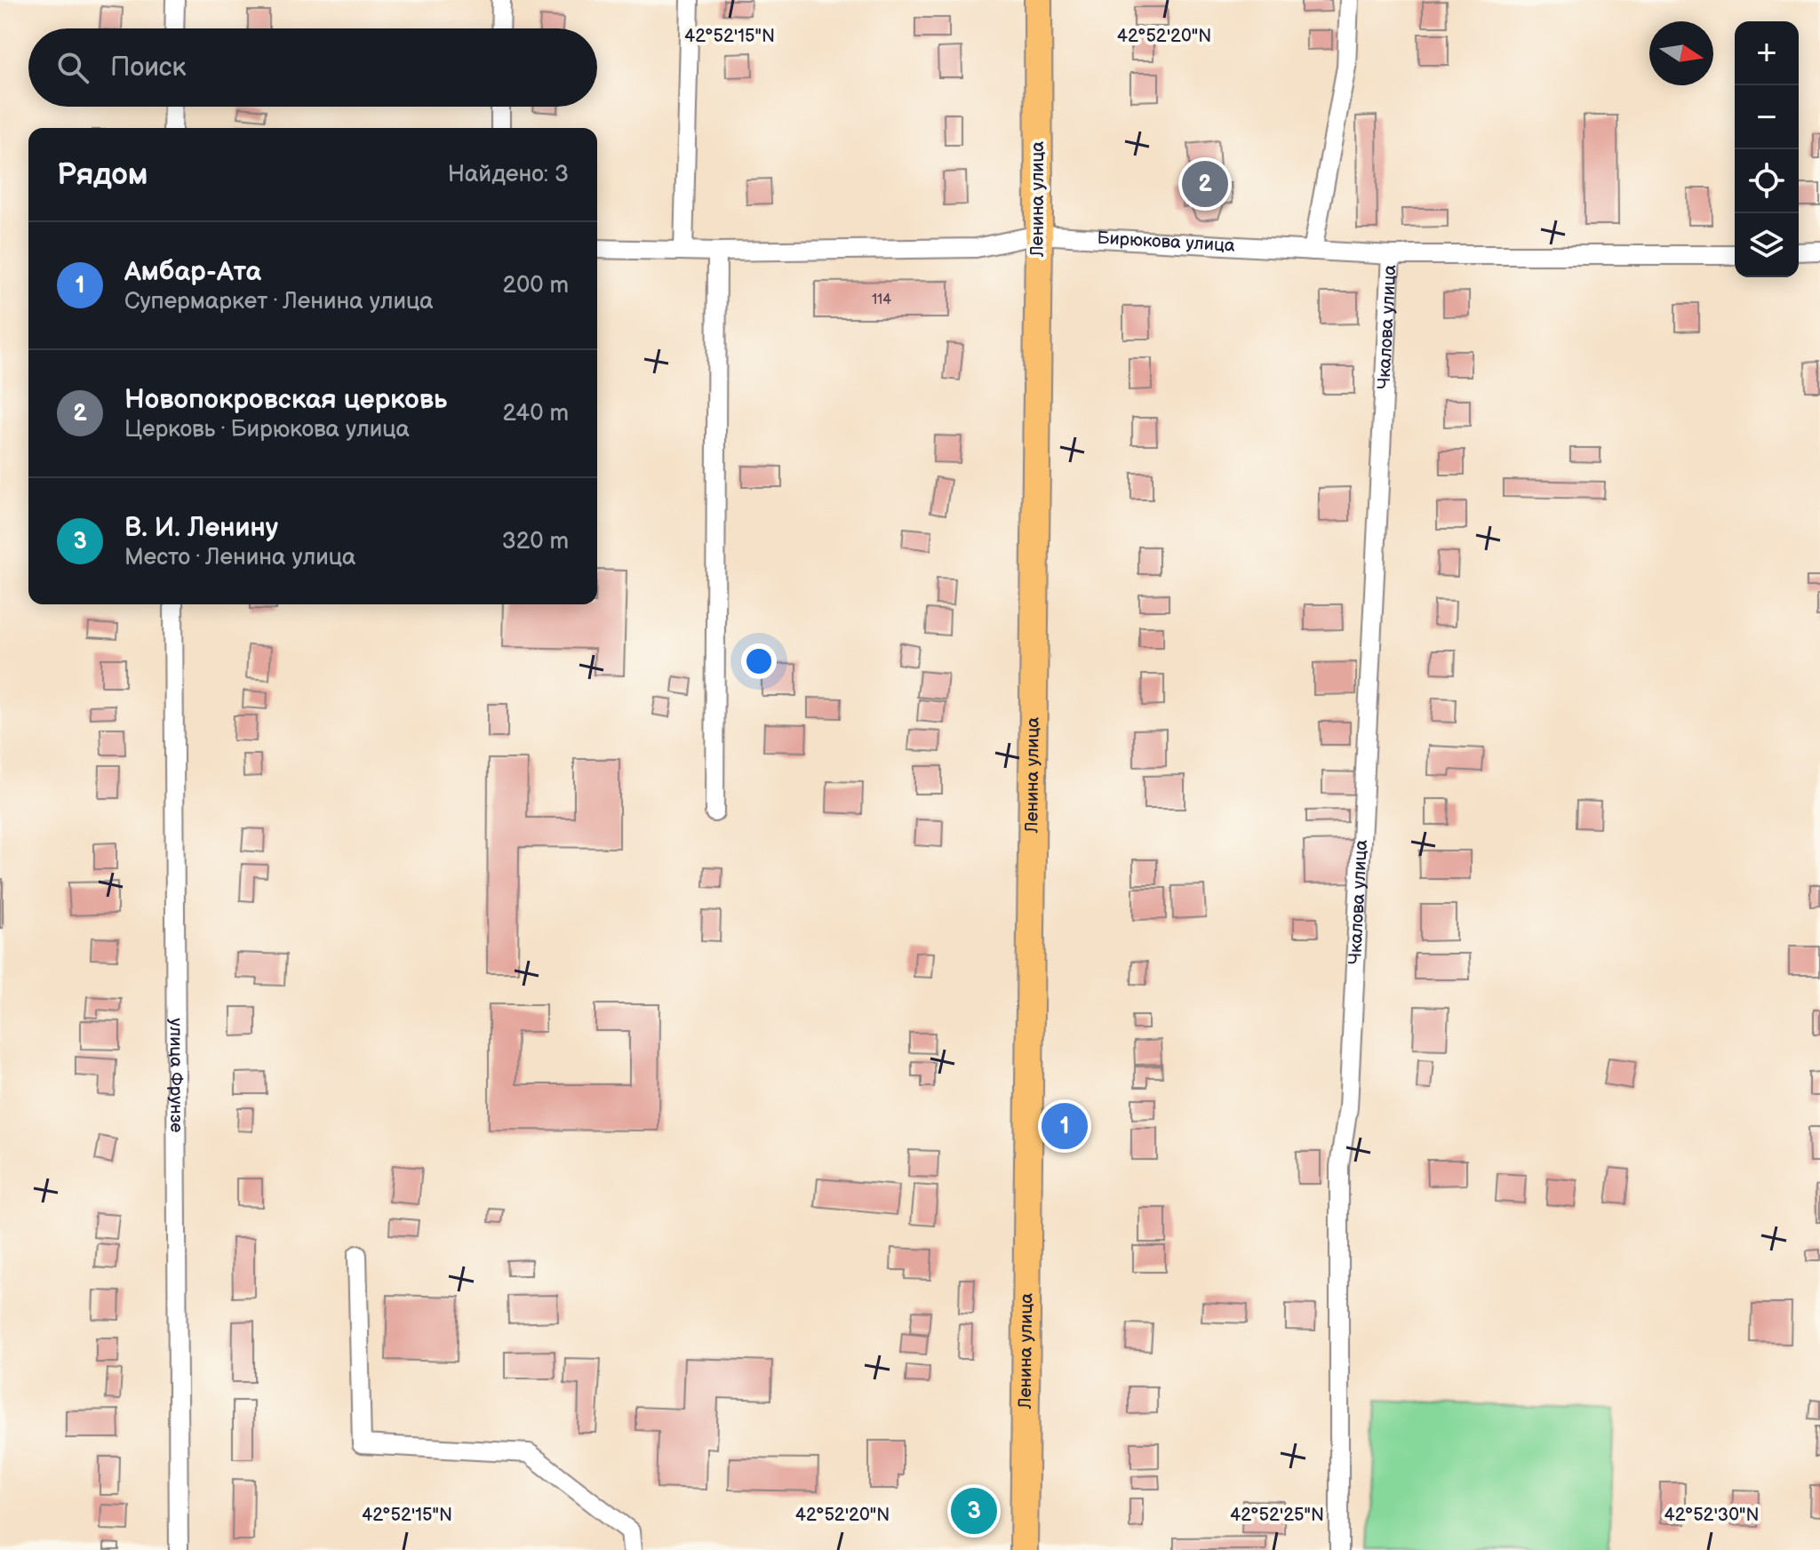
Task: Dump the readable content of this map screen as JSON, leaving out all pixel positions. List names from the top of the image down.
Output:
{
  "streets": {
    "main road": ["Ленина улица"],
    "street": ["Бирюкова улица", "Чкалова улица", "улица Фрунзе"]
  },
  "crossings": [
    ["Ленина улица", "Бирюкова улица"],
    ["Бирюкова улица", "Чкалова улица"]
  ],
  "house_numbers": ["114"],
  "north": "right",
  "page": {
    "map_buttons": ["+", "−"],
    "search": "Поиск",
    "heading": ["Рядом", "Найдено: 3"],
    "pins": ["2", "1", "3"],
    "list": [
      {
        "mark": "1",
        "name": "Амбар-Ата",
        "note": "Супермаркет · Ленина улица",
        "value": "200 m"
      },
      {
        "mark": "2",
        "name": "Новопокровская церковь",
        "note": "Церковь · Бирюкова улица",
        "value": "240 m"
      },
      {
        "mark": "3",
        "name": "В. И. Ленину",
        "note": "Место · Ленина улица",
        "value": "320 m"
      }
    ]
  },
  "coordinates": [
    "42°52'15\"N",
    "42°52'20\"N",
    "42°52'25\"N",
    "42°52'30\"N"
  ]
}
